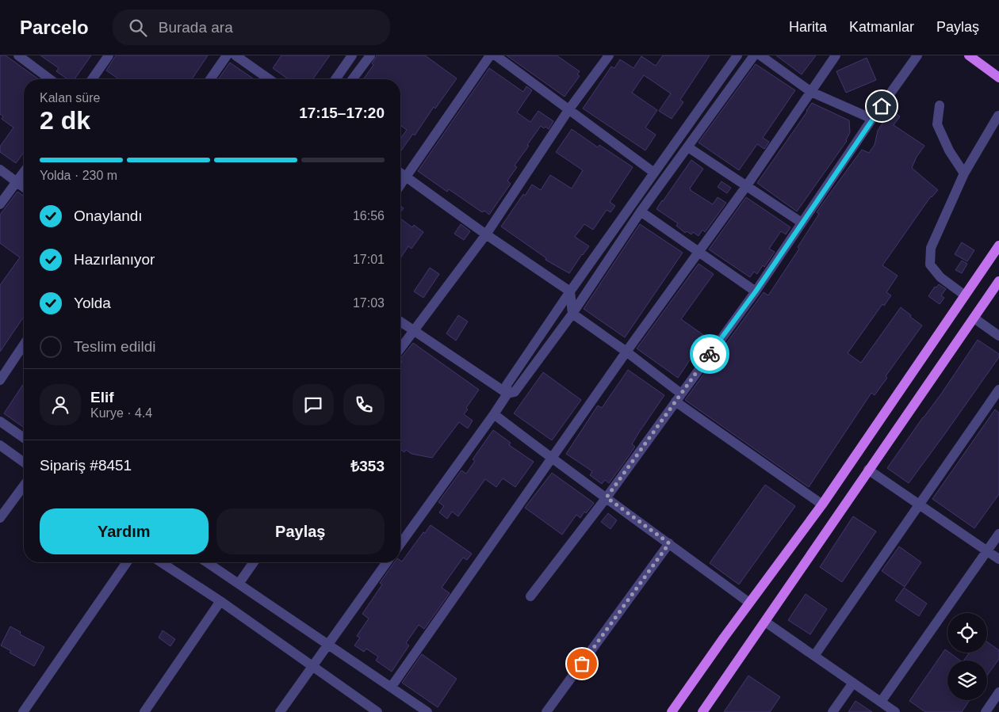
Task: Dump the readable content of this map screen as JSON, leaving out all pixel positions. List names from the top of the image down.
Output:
{
  "page": {
    "header": "Parcelo",
    "search": "Burada ara",
    "nav": ["Harita", "Katmanlar", "Paylaş"],
    "heading": ["2 dk", "Kalan süre", "17:15–17:20"],
    "panel": [
      "Elif",
      "Kurye · 4.4",
      "Sipariş #8451",
      "₺353"
    ],
    "bar": "Yolda · 230 m",
    "list": [
      ["Onaylandı", "16:56"],
      ["Hazırlanıyor", "17:01"],
      ["Yolda", "17:03"],
      "Teslim edildi"
    ],
    "buttons": ["Yardım", "Paylaş"]
  }
}
